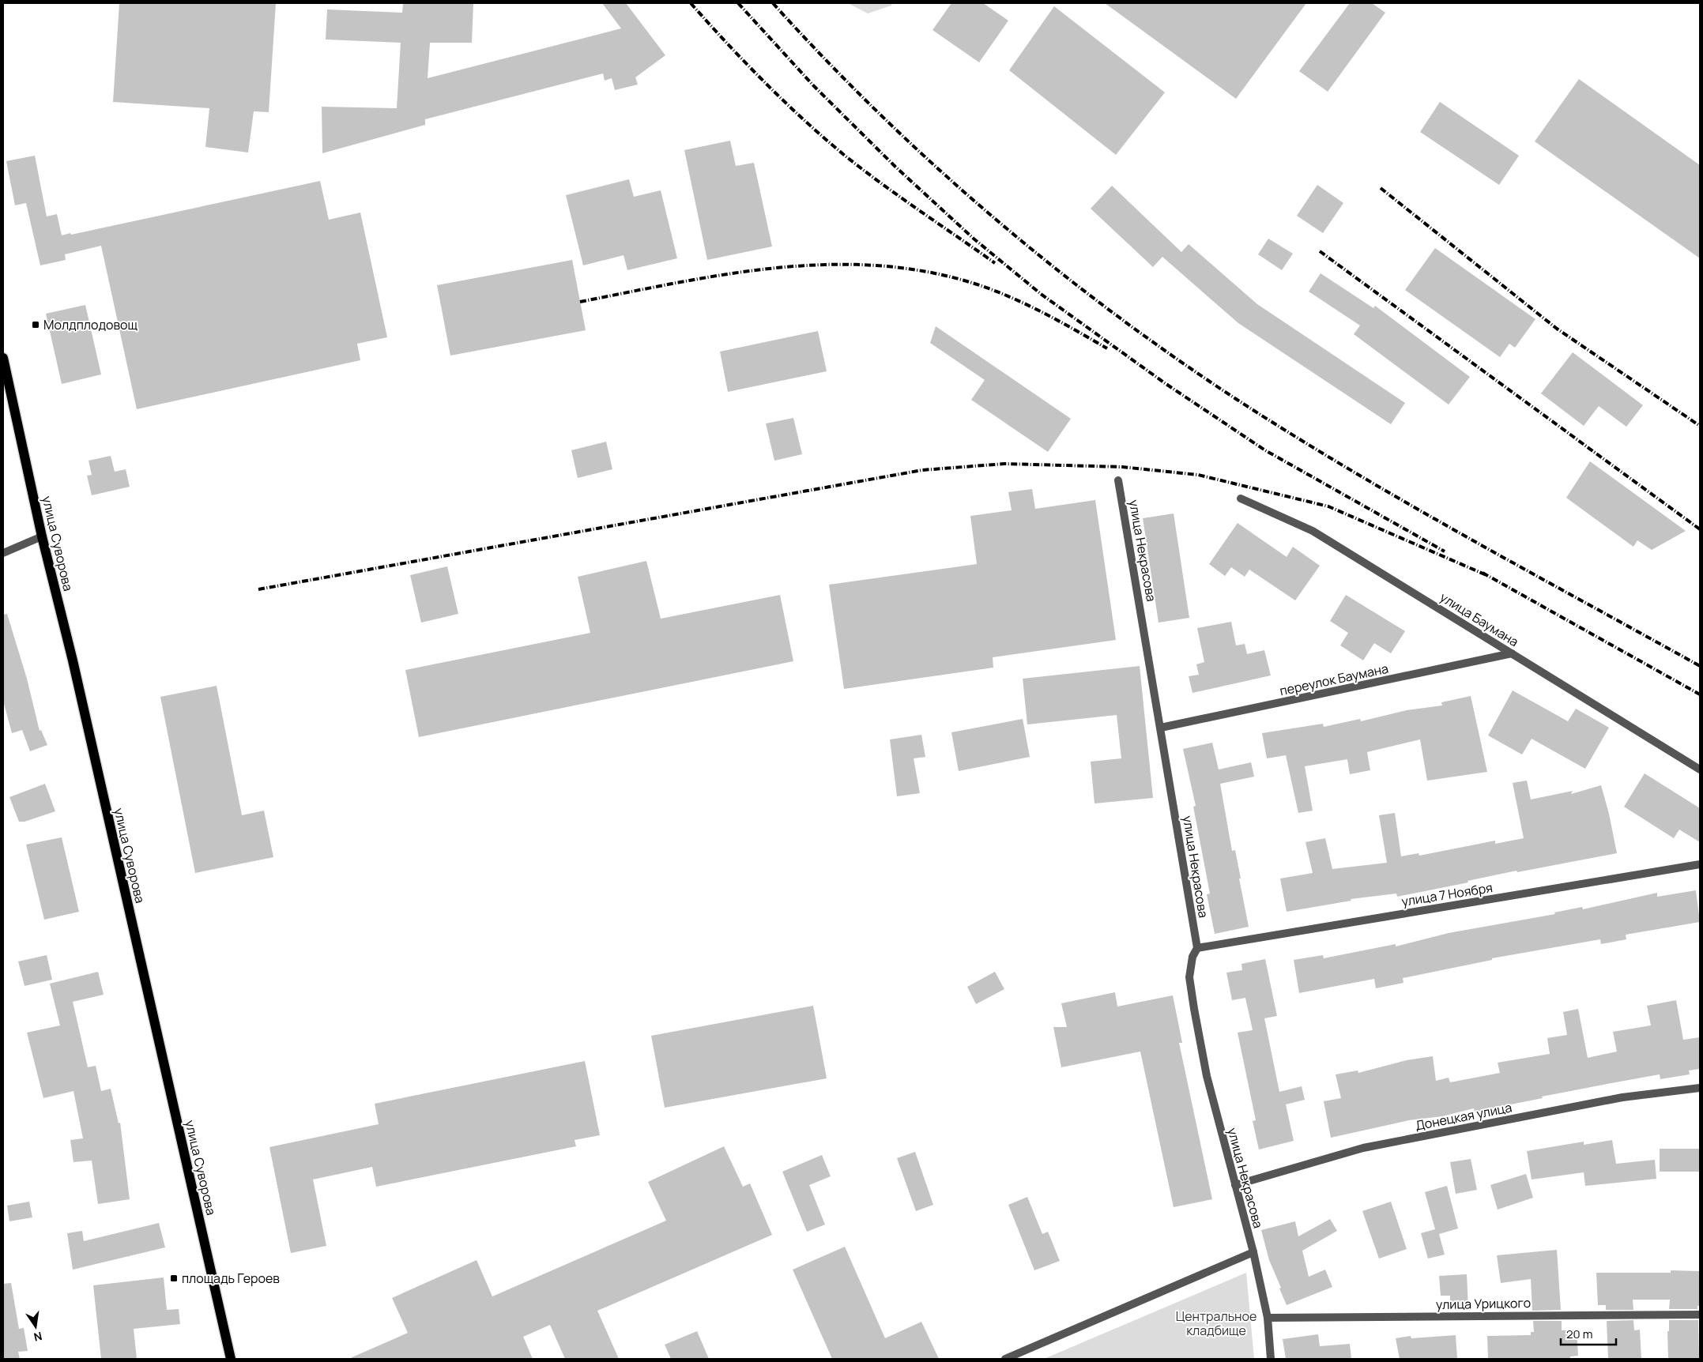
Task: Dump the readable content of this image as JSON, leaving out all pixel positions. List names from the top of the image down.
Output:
{
  "streets": {
    "main road": ["улица Суворова"],
    "street": [
      "улица Некрасова",
      "улица Баумана",
      "переулок Баумана",
      "улица 7 Ноября",
      "Донецкая улица",
      "улица Урицкого"
    ]
  },
  "crossings": [
    ["улица Некрасова", "переулок Баумана"],
    ["улица Некрасова", "улица 7 Ноября"],
    ["улица Некрасова", "Донецкая улица"],
    ["улица Некрасова", "улица Урицкого"],
    ["улица Баумана", "переулок Баумана"]
  ],
  "parks": ["Центральное кладбище"],
  "places": {
    "transit": ["Молдплодовощ", "площадь Героев"]
  },
  "scale_bar": "20 m",
  "north": "bottom"
}
